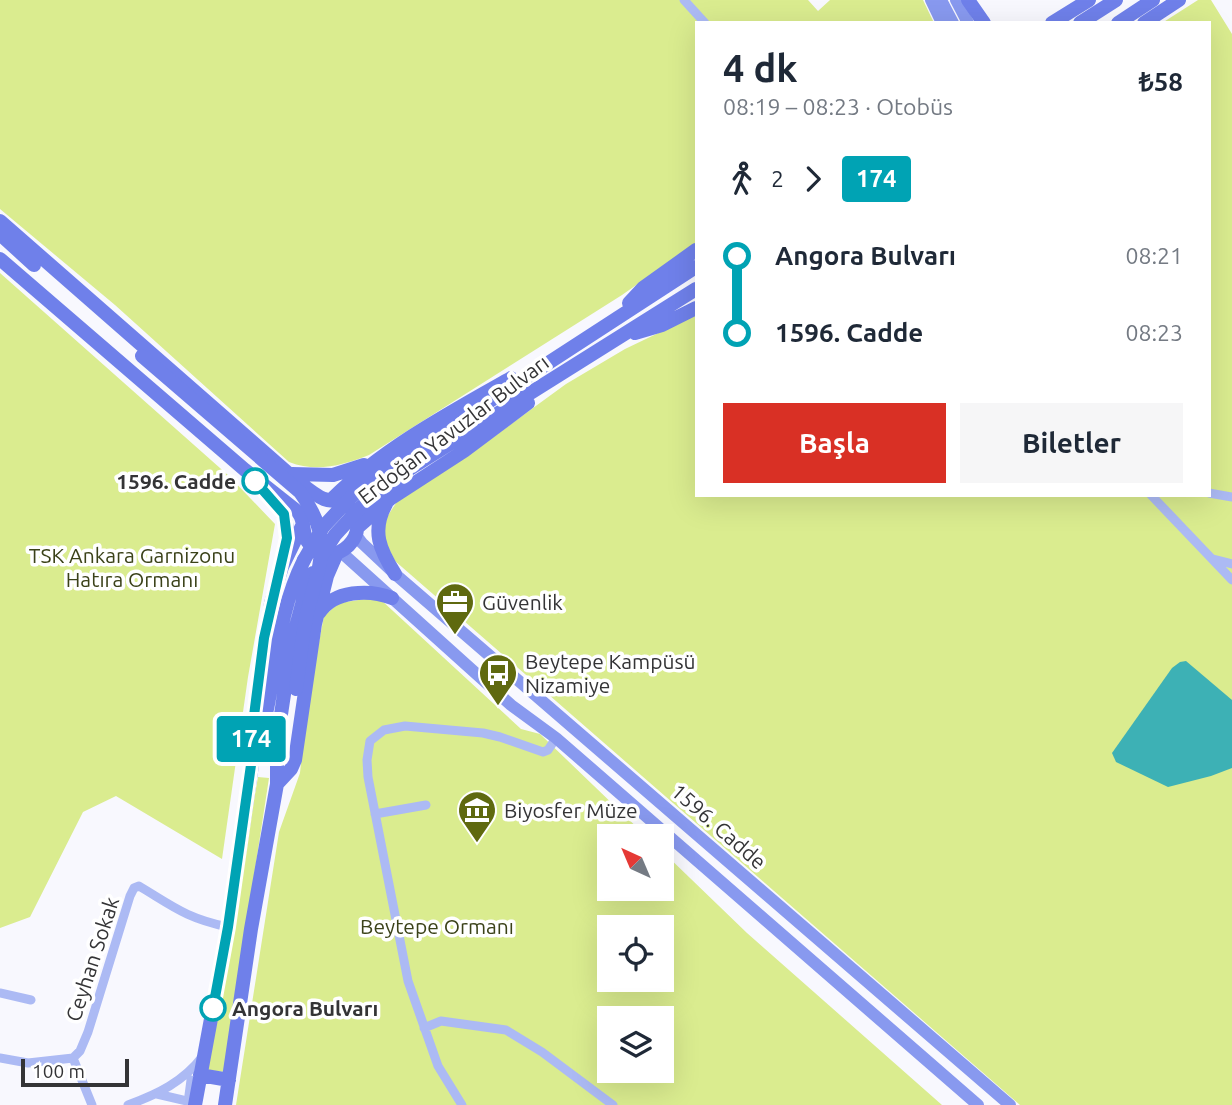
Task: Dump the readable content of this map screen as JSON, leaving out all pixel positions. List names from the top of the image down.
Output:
{
  "streets": {
    "main road": ["Erdoğan Yavuzlar Bulvarı", "1596. Cadde"],
    "street": ["Ceyhan Sokak"]
  },
  "crossings": [
    ["Erdoğan Yavuzlar Bulvarı", "1596. Cadde"]
  ],
  "parks": ["TSK Ankara Garnizonu Hatıra Ormanı", "Beytepe Ormanı"],
  "places": {
    "other": ["1596. Cadde", "Angora Bulvarı"],
    "office": ["Güvenlik"],
    "bus stop": ["Beytepe Kampüsü Nizamiye"],
    "museum": ["Biyosfer Müze"]
  },
  "lines": ["bus line 174"],
  "scale_bar": "100 m",
  "north": "top left",
  "page": {
    "on_map": "174",
    "heading": ["4 dk", "08:19 – 08:23 · Otobüs", "₺58"],
    "legs": ["2", "174"],
    "list": [
      {
        "name": "Angora Bulvarı",
        "value": "08:21"
      },
      {
        "name": "1596. Cadde",
        "value": "08:23"
      }
    ],
    "buttons": ["Başla", "Biletler"],
    "scale": "100 m"
  }
}
